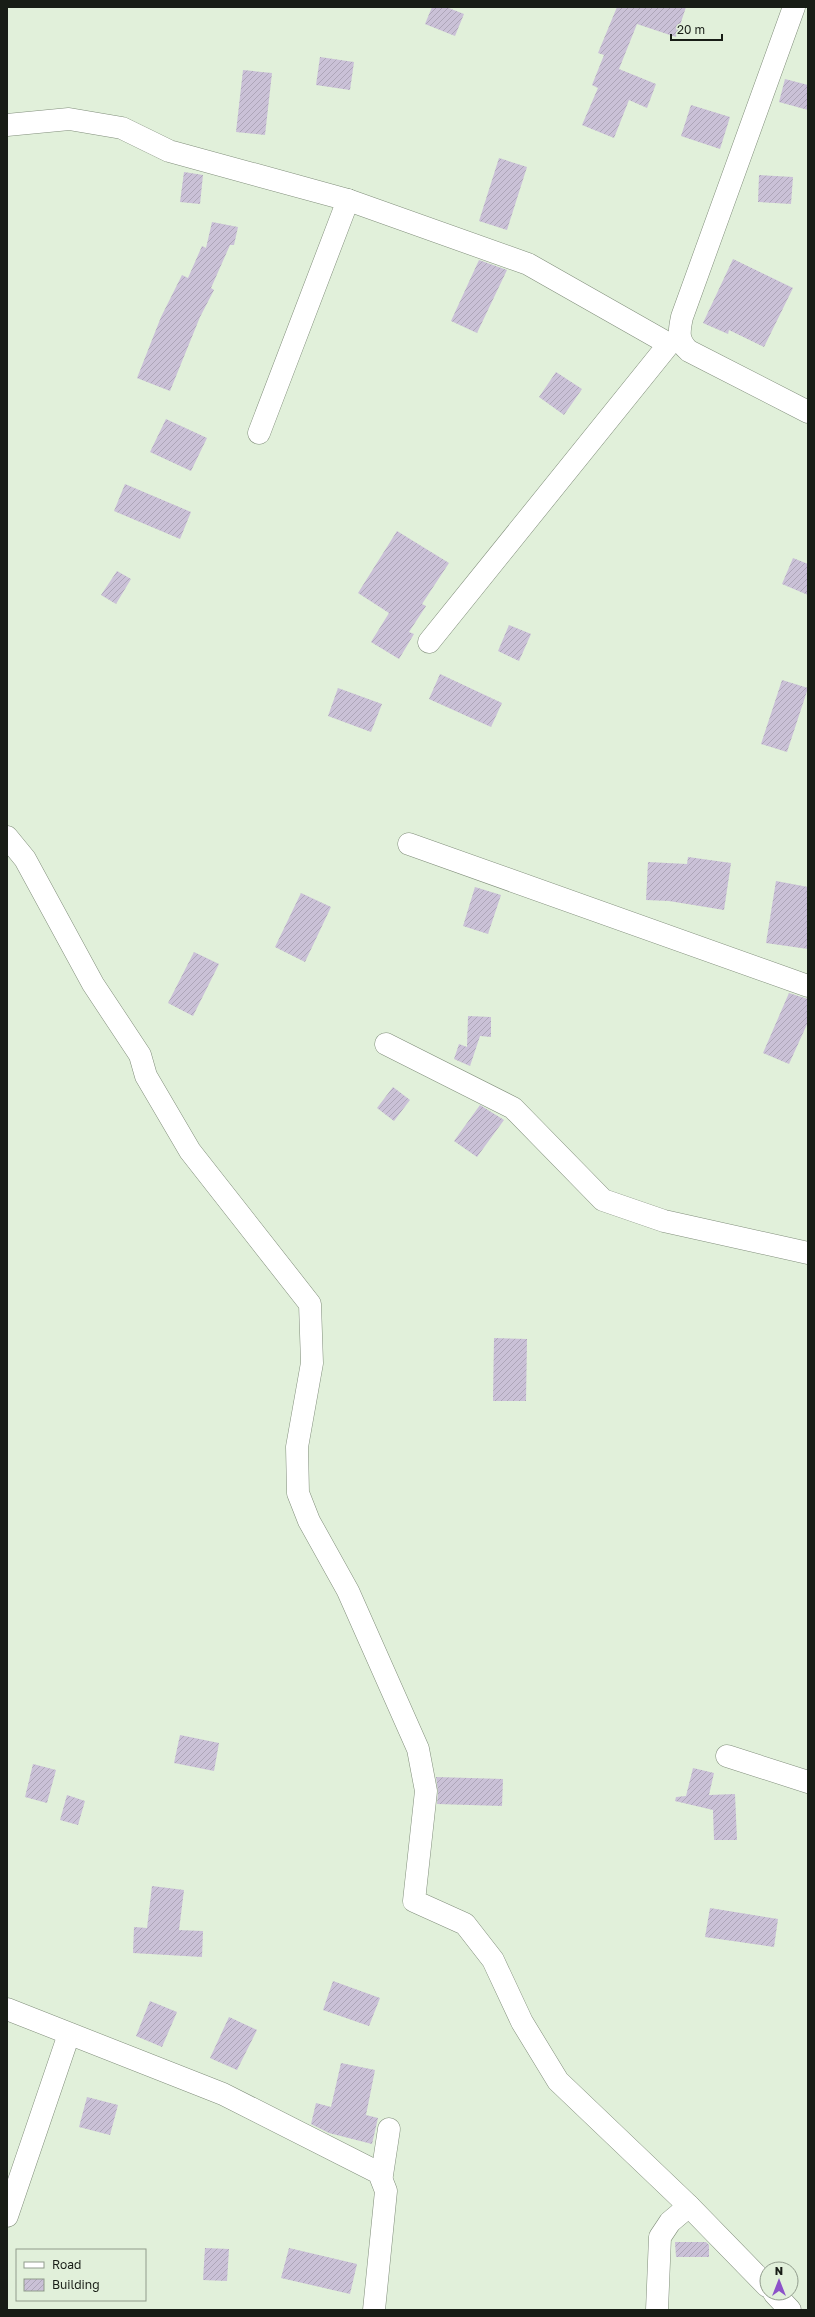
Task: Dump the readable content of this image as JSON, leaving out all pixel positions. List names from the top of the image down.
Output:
{
  "legend": ["Road", "Building"],
  "scale_bar": "20 m",
  "north": "top"
}
